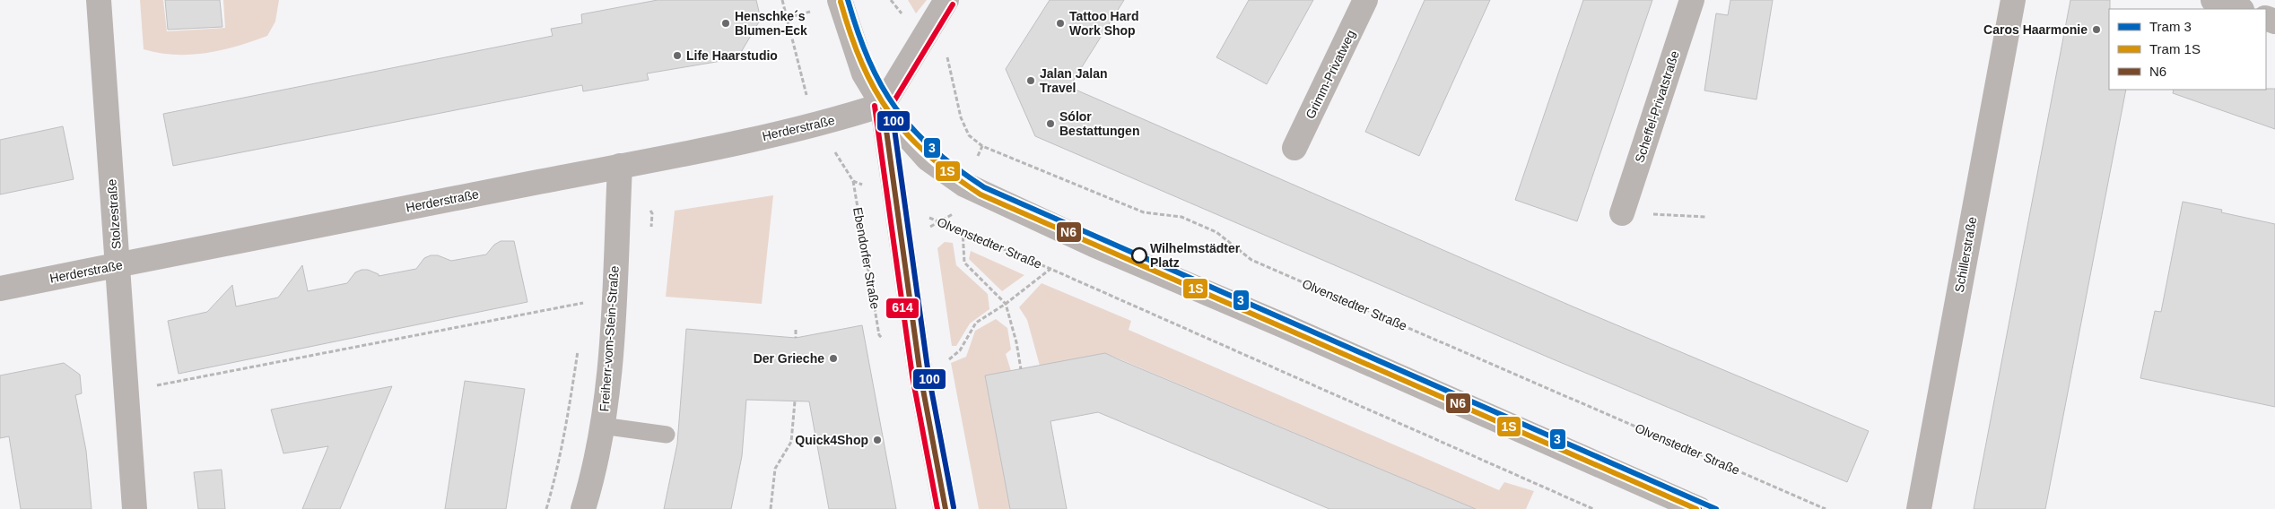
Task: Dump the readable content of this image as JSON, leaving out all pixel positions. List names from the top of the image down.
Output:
{
  "streets": {
    "street": [
      "Grimm-Privatweg",
      "Scheffel-Privatstraße",
      "Herderstraße",
      "Stolzestraße",
      "Schillerstraße",
      "Freiherr-vom-Stein-Straße"
    ],
    "path": ["Olvenstedter Straße", "Ebendorfer Straße"]
  },
  "crossings": [
    ["Herderstraße", "Stolzestraße"],
    ["Herderstraße", "Freiherr-vom-Stein-Straße"]
  ],
  "places": [
    "Henschke´s Blumen-Eck",
    "Tattoo Hard Work Shop",
    "Caros Haarmonie",
    "Life Haarstudio",
    "Jalan Jalan Travel",
    "Sólor Bestattungen",
    "Wilhelmstädter Platz",
    "Der Grieche",
    "Quick4Shop"
  ],
  "lines": [
    "tram line 3",
    "transit line 100",
    "tram line 1S",
    "transit line 614",
    "transit line N6"
  ],
  "legend": ["Tram 3", "Tram 1S", "N6"]
}
